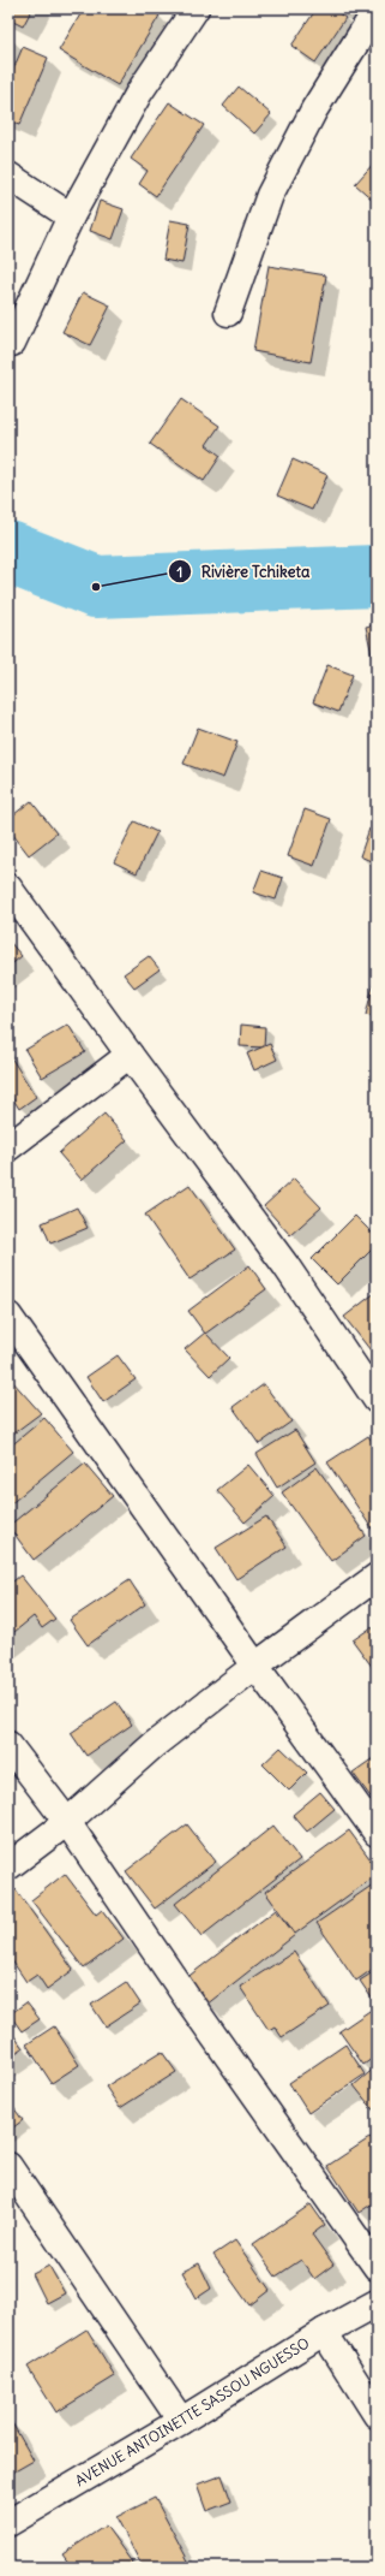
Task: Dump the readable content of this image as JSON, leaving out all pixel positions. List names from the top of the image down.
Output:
{
  "streets": {
    "street": ["AVENUE ANTOINETTE SASSOU NGUESSO"]
  },
  "places": ["Rivière Tchiketa"]
}
